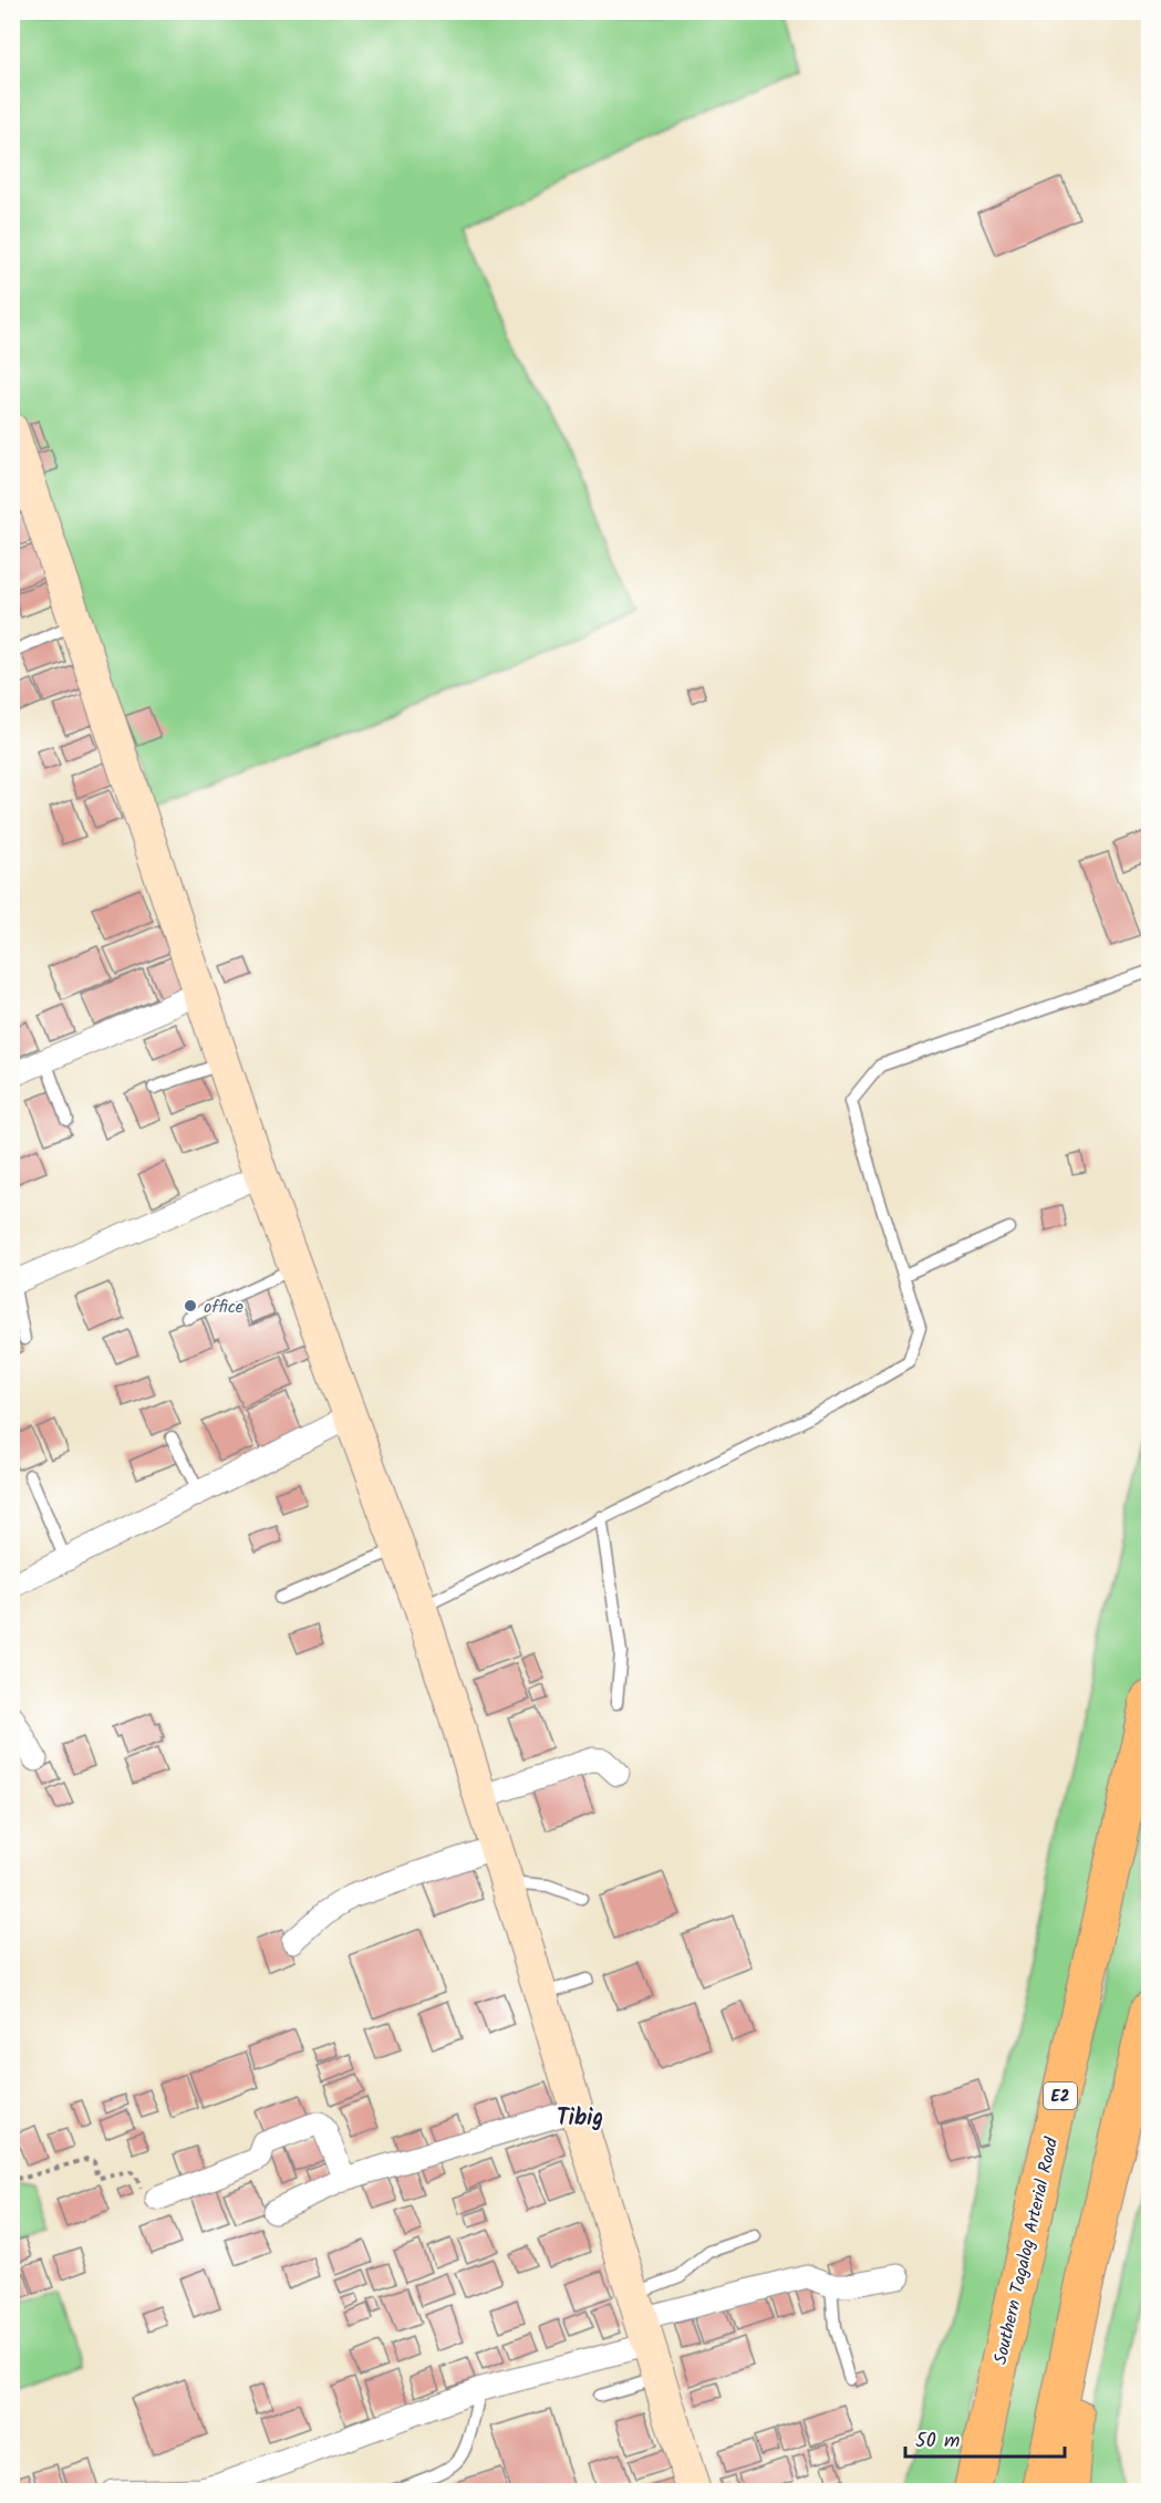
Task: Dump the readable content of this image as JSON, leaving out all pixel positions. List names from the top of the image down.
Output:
{
  "streets": {
    "highway": ["E2", "Southern Tagalog Arterial Road"]
  },
  "districts": ["Tibig"],
  "places": ["office"],
  "scale_bar": "50 m"
}
